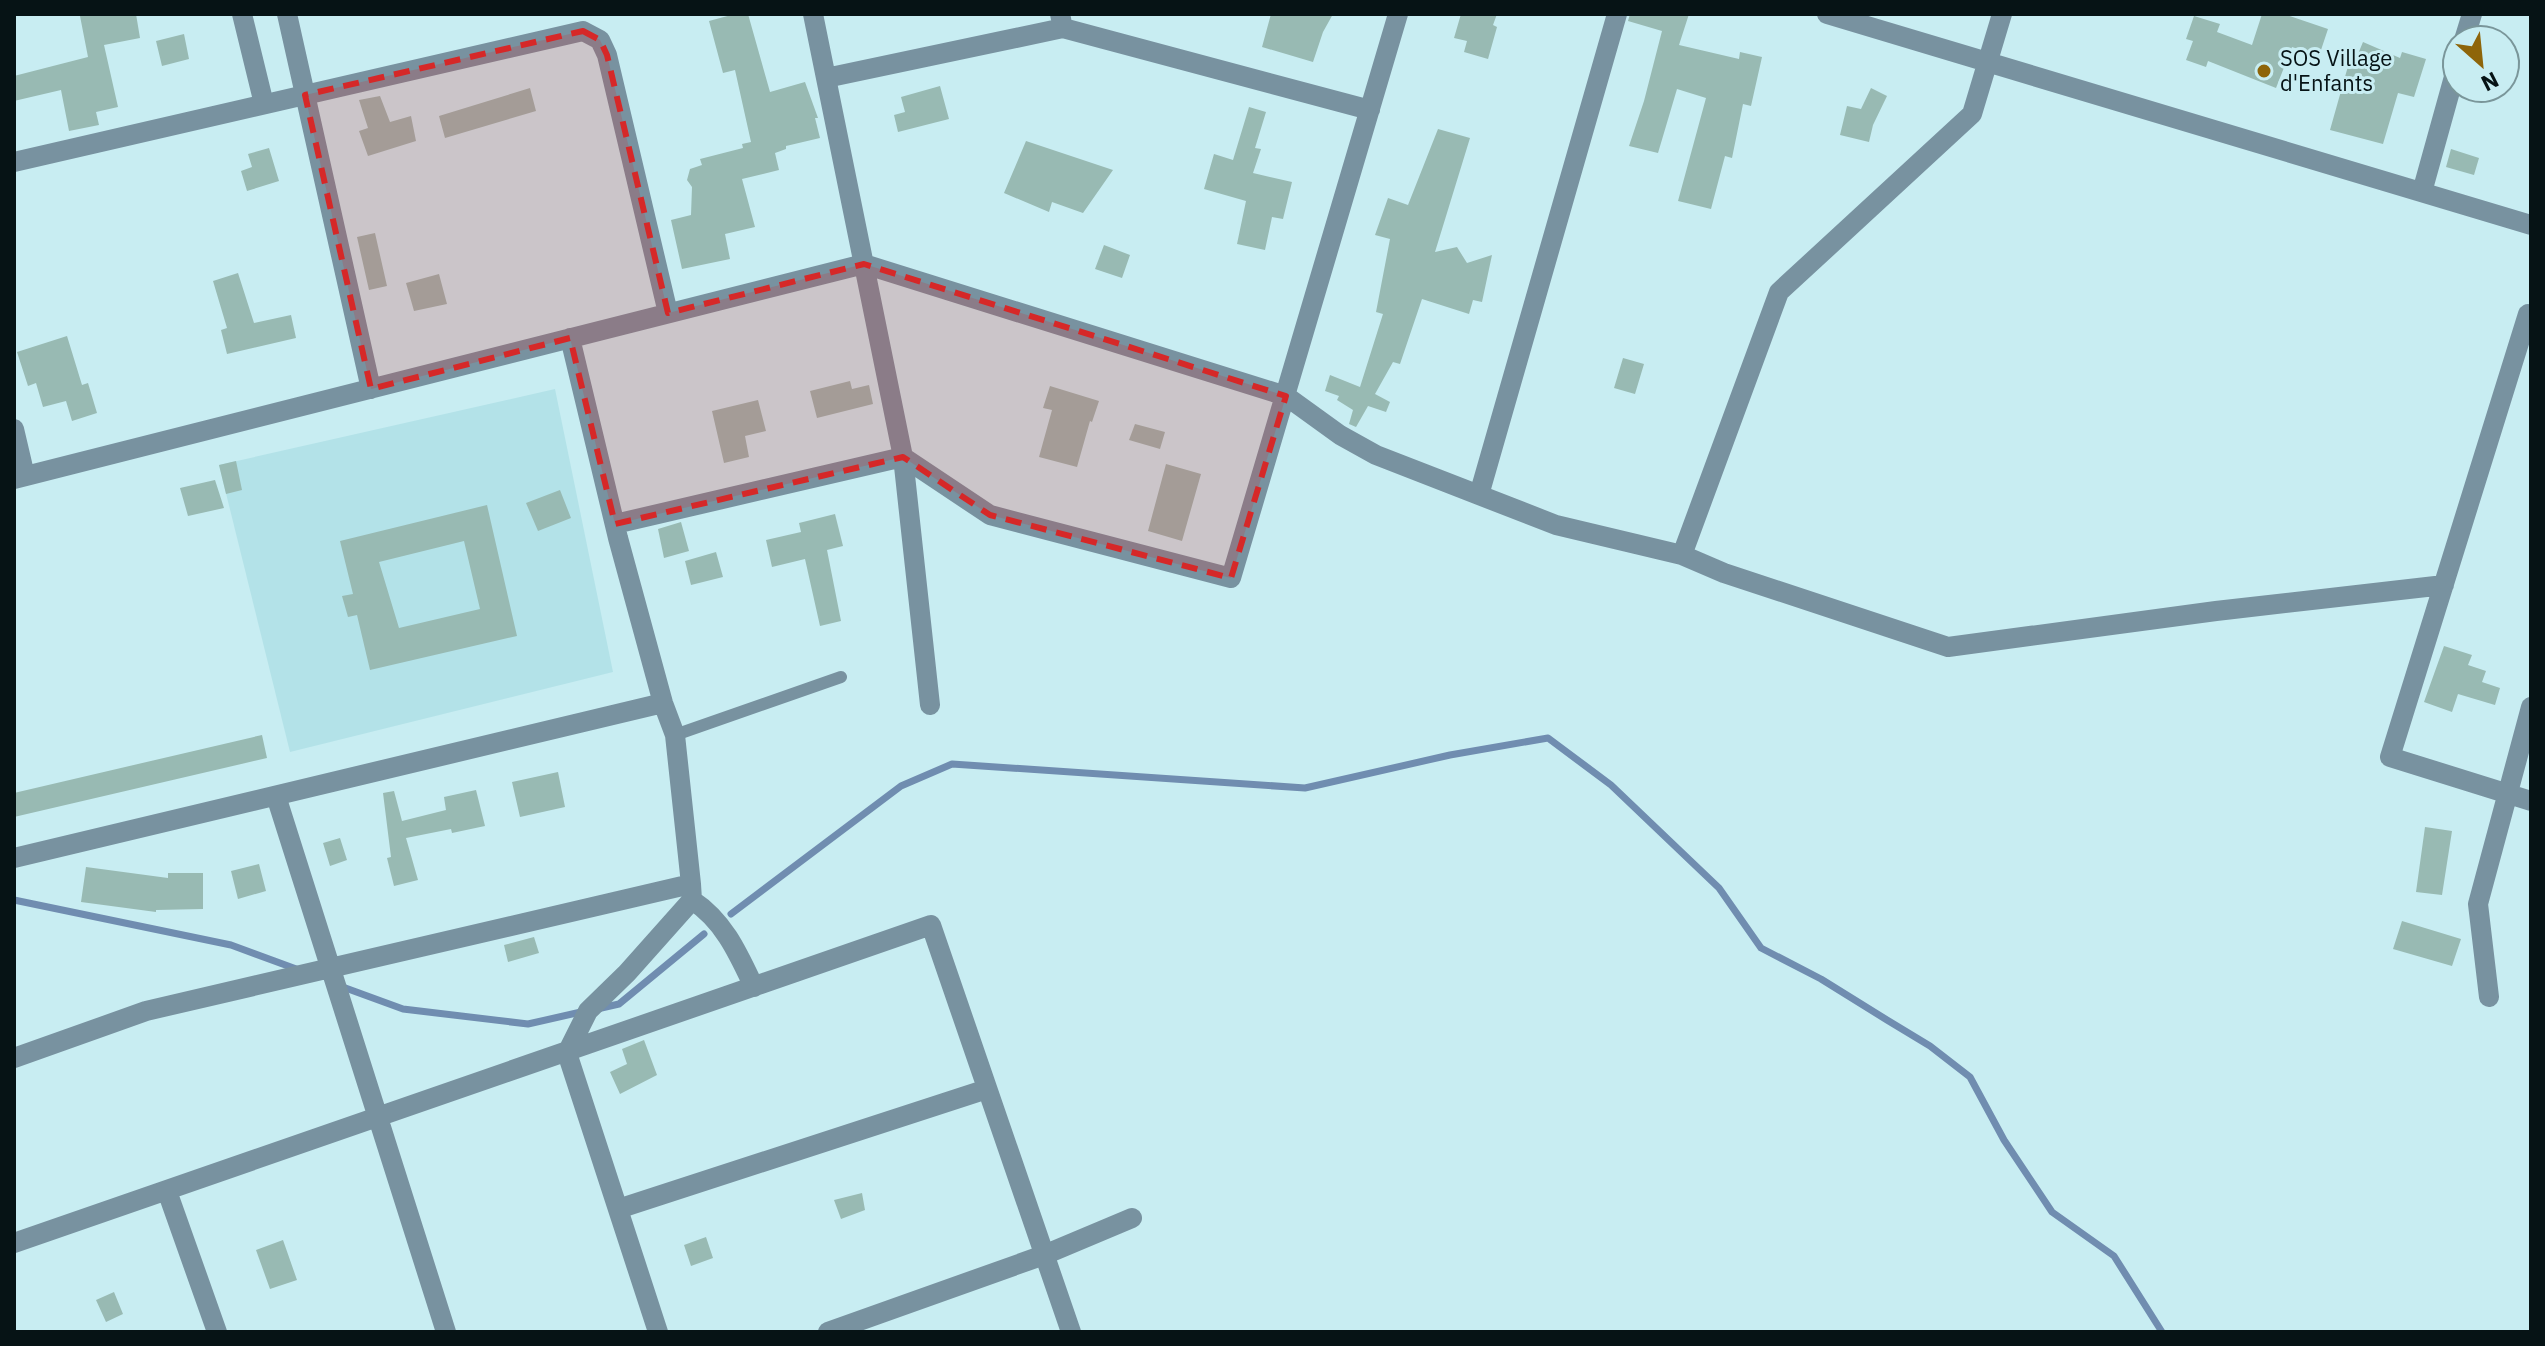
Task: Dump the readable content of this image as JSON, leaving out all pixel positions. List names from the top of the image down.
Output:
{
  "places": ["SOS Village d'Enfants"],
  "north": "bottom right"
}
